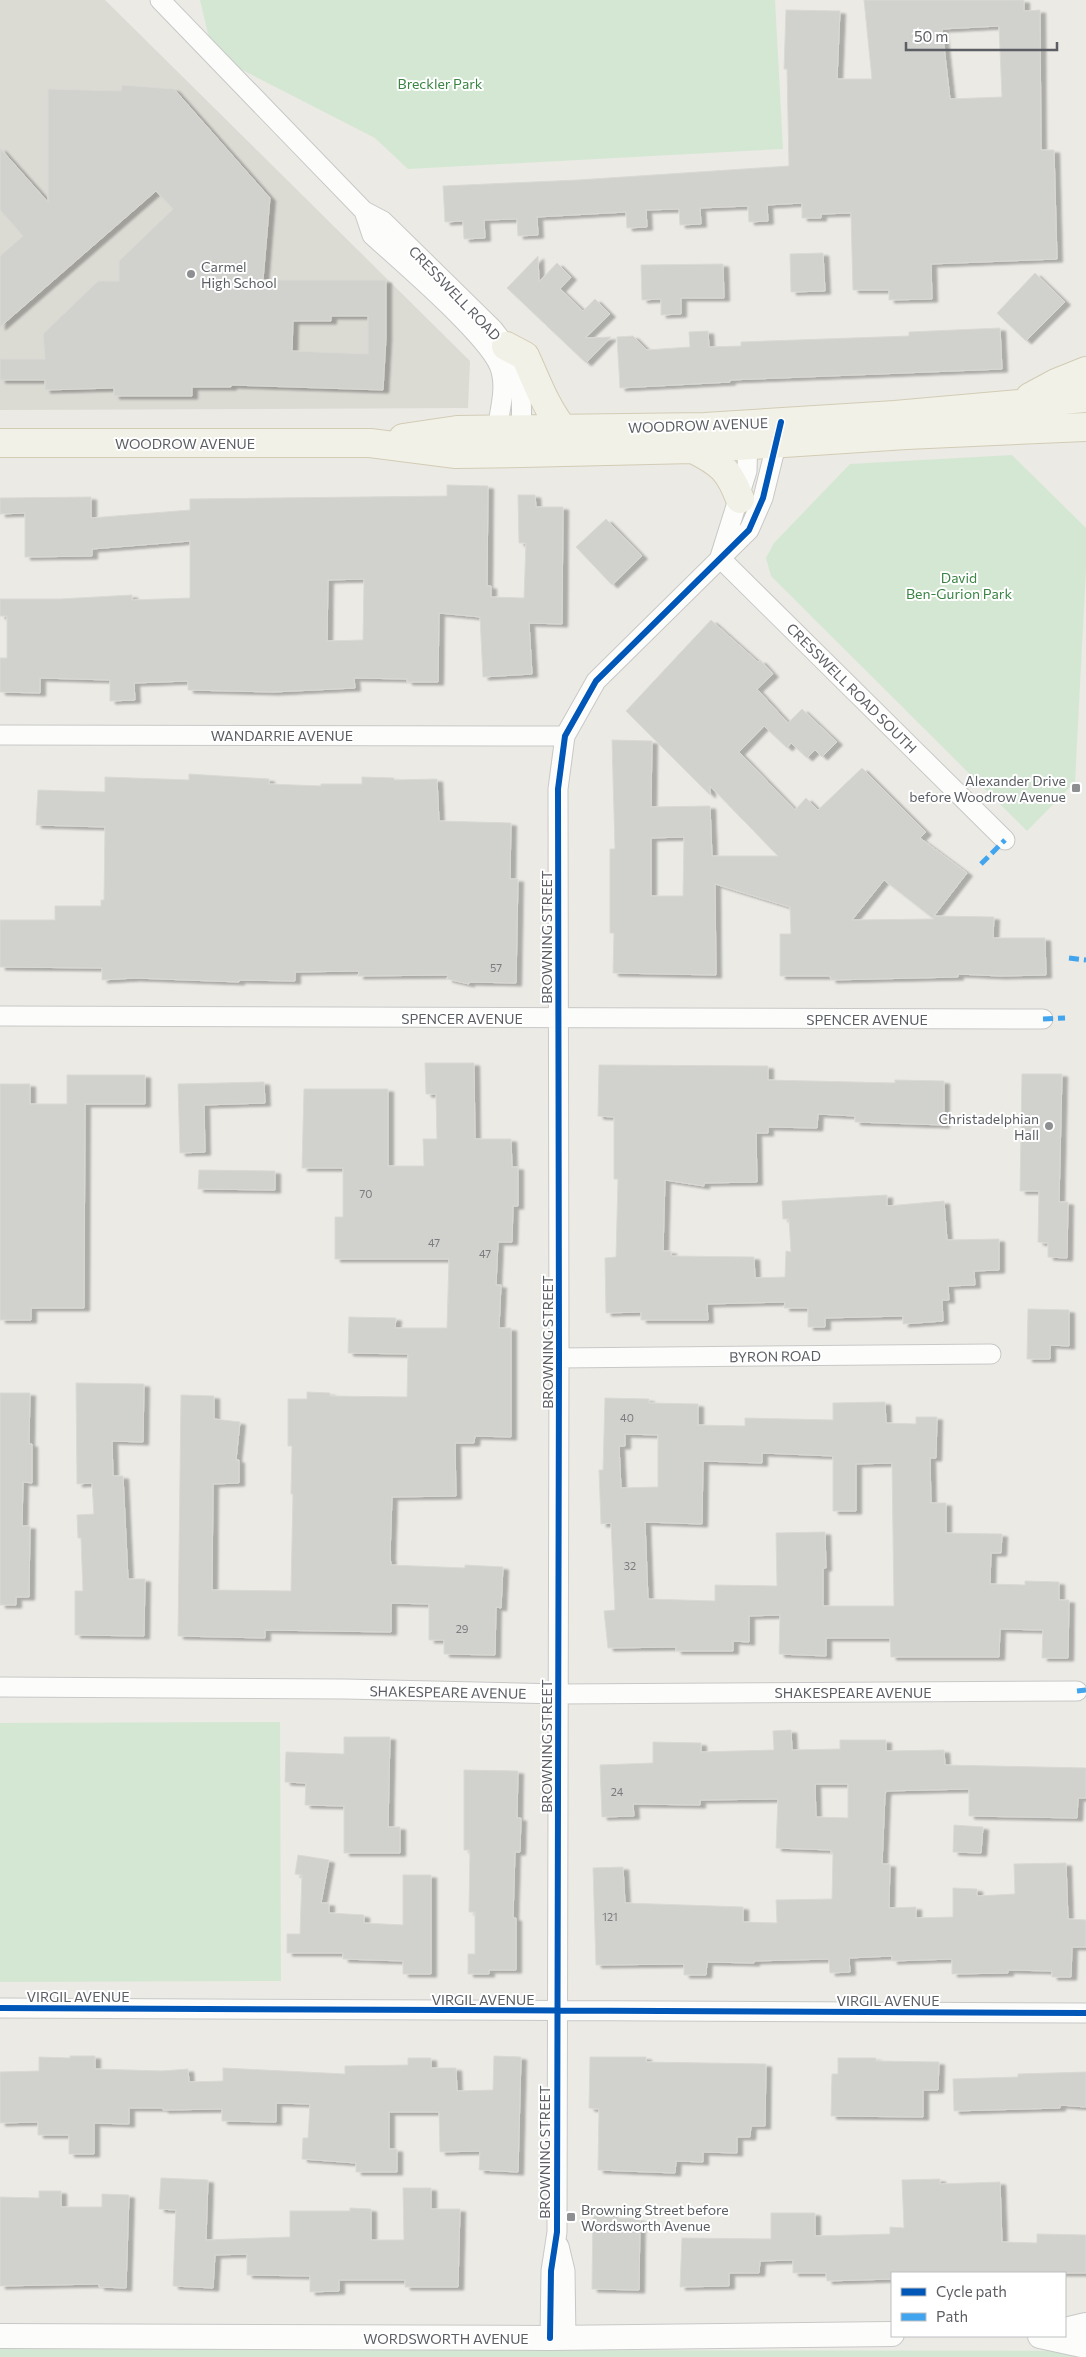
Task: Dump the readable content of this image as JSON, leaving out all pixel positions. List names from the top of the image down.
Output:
{
  "streets": {
    "main road": ["WOODROW AVENUE"],
    "street": [
      "CRESSWELL ROAD",
      "CRESSWELL ROAD SOUTH",
      "WANDARRIE AVENUE",
      "BROWNING STREET",
      "SPENCER AVENUE",
      "BYRON ROAD",
      "SHAKESPEARE AVENUE",
      "VIRGIL AVENUE",
      "WORDSWORTH AVENUE"
    ]
  },
  "crossings": [
    ["CRESSWELL ROAD", "WOODROW AVENUE"],
    ["WOODROW AVENUE", "BROWNING STREET"],
    ["CRESSWELL ROAD SOUTH", "BROWNING STREET"],
    ["WANDARRIE AVENUE", "BROWNING STREET"],
    ["BROWNING STREET", "SPENCER AVENUE"],
    ["BROWNING STREET", "BYRON ROAD"],
    ["BROWNING STREET", "SHAKESPEARE AVENUE"],
    ["BROWNING STREET", "VIRGIL AVENUE"],
    ["BROWNING STREET", "WORDSWORTH AVENUE"]
  ],
  "parks": ["Breckler Park", "David Ben-Gurion Park"],
  "places": {
    "other": ["Carmel High School", "Christadelphian Hall"],
    "transit": ["Alexander Drive before Woodrow Avenue", "Browning Street before Wordsworth Avenue"]
  },
  "house_numbers": [
    "57",
    "70",
    "47",
    "47",
    "40",
    "32",
    "29",
    "24",
    "121"
  ],
  "legend": ["Cycle path", "Path"],
  "scale_bar": "50 m"
}
